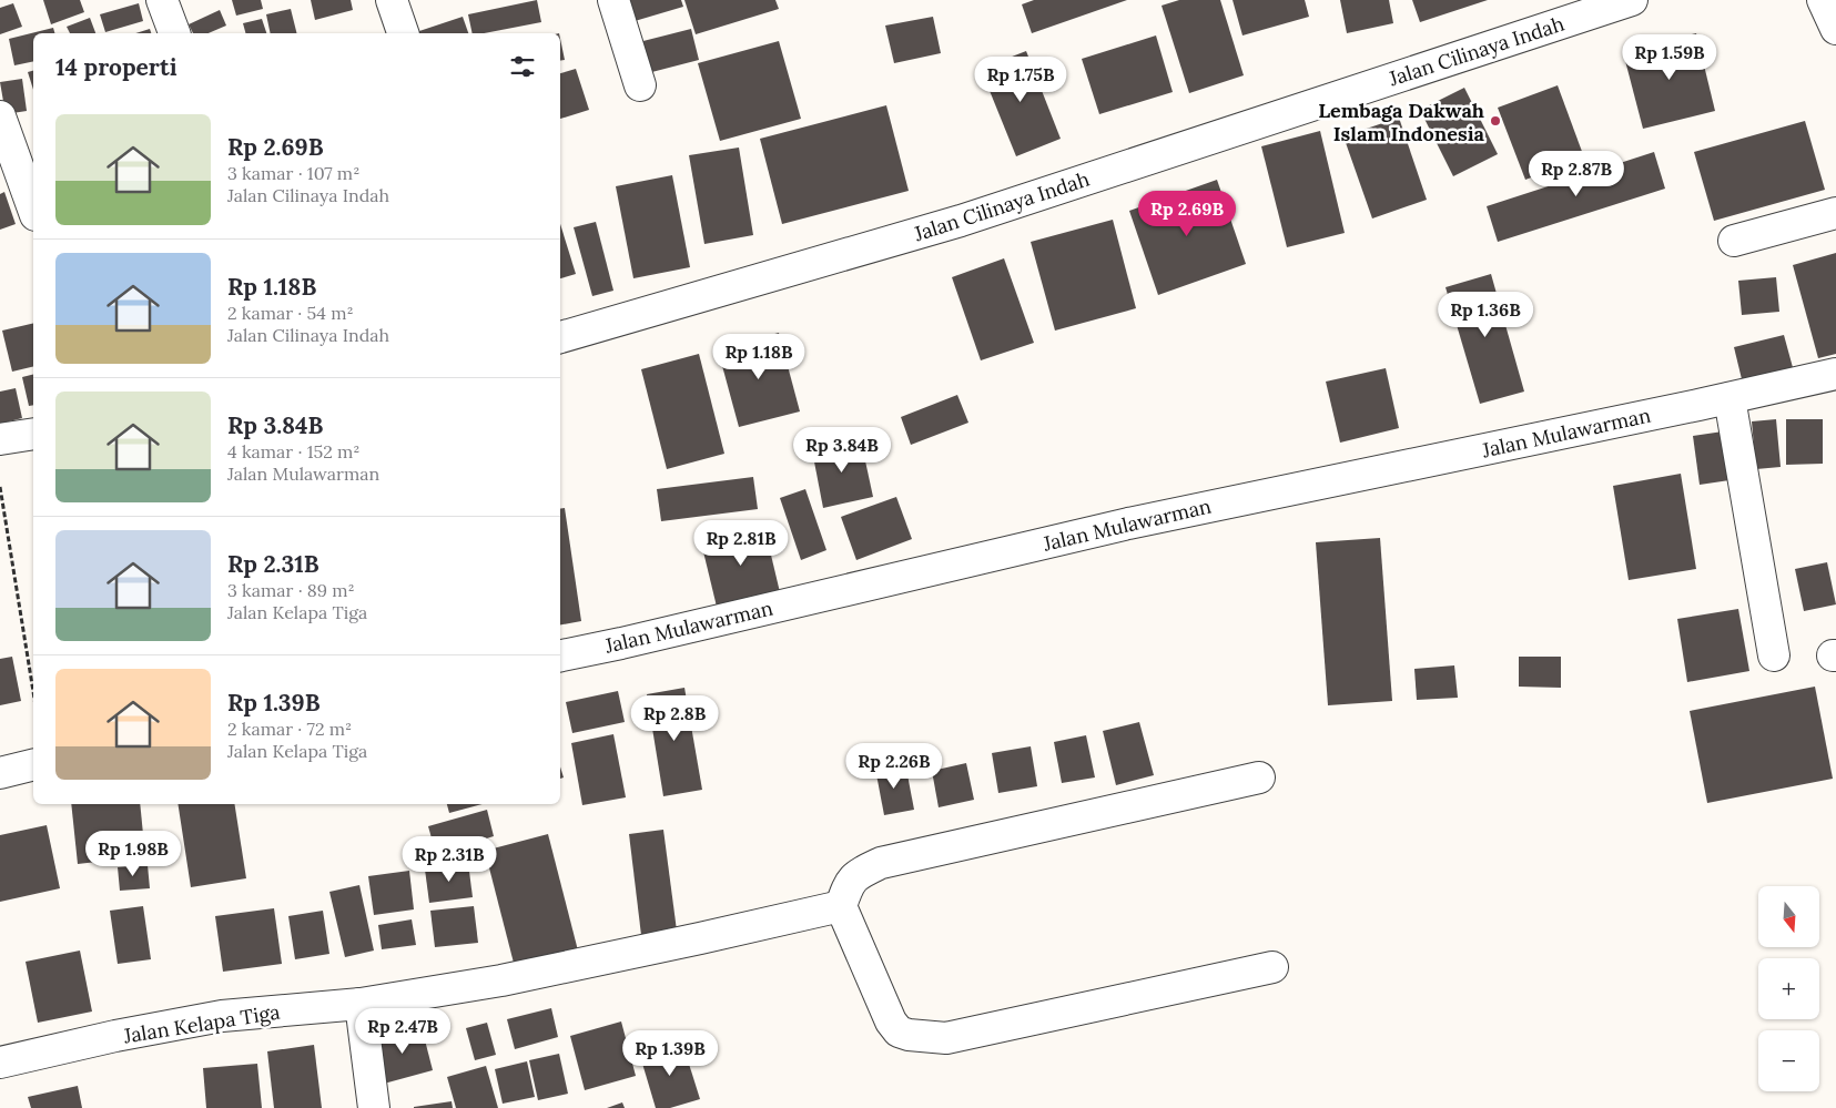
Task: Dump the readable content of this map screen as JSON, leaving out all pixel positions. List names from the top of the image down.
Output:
{
  "streets": {
    "street": ["Jalan Cilinaya Indah", "Jalan Mulawarman", "Jalan Kelapa Tiga"]
  },
  "places": ["Lembaga Dakwah Islam Indonesia"],
  "north": "bottom",
  "page": {
    "heading": "14 properti",
    "price": [
      "Rp 1.59B",
      "Rp 1.75B",
      "Rp 2.87B",
      "Rp 2.69B",
      "Rp 1.36B",
      "Rp 1.18B",
      "Rp 3.84B",
      "Rp 2.81B",
      "Rp 2.8B",
      "Rp 2.26B",
      "Rp 1.98B",
      "Rp 2.31B",
      "Rp 2.47B",
      "Rp 1.39B"
    ],
    "list": [
      {
        "name": "Rp 2.69B",
        "note": "3 kamar · 107 m² · Jalan Cilinaya Indah"
      },
      {
        "name": "Rp 1.18B",
        "note": "2 kamar · 54 m² · Jalan Cilinaya Indah"
      },
      {
        "name": "Rp 3.84B",
        "note": "4 kamar · 152 m² · Jalan Mulawarman"
      },
      {
        "name": "Rp 2.31B",
        "note": "3 kamar · 89 m² · Jalan Kelapa Tiga"
      },
      {
        "name": "Rp 1.39B",
        "note": "2 kamar · 72 m² · Jalan Kelapa Tiga"
      }
    ],
    "map_buttons": ["+", "−"]
  }
}
